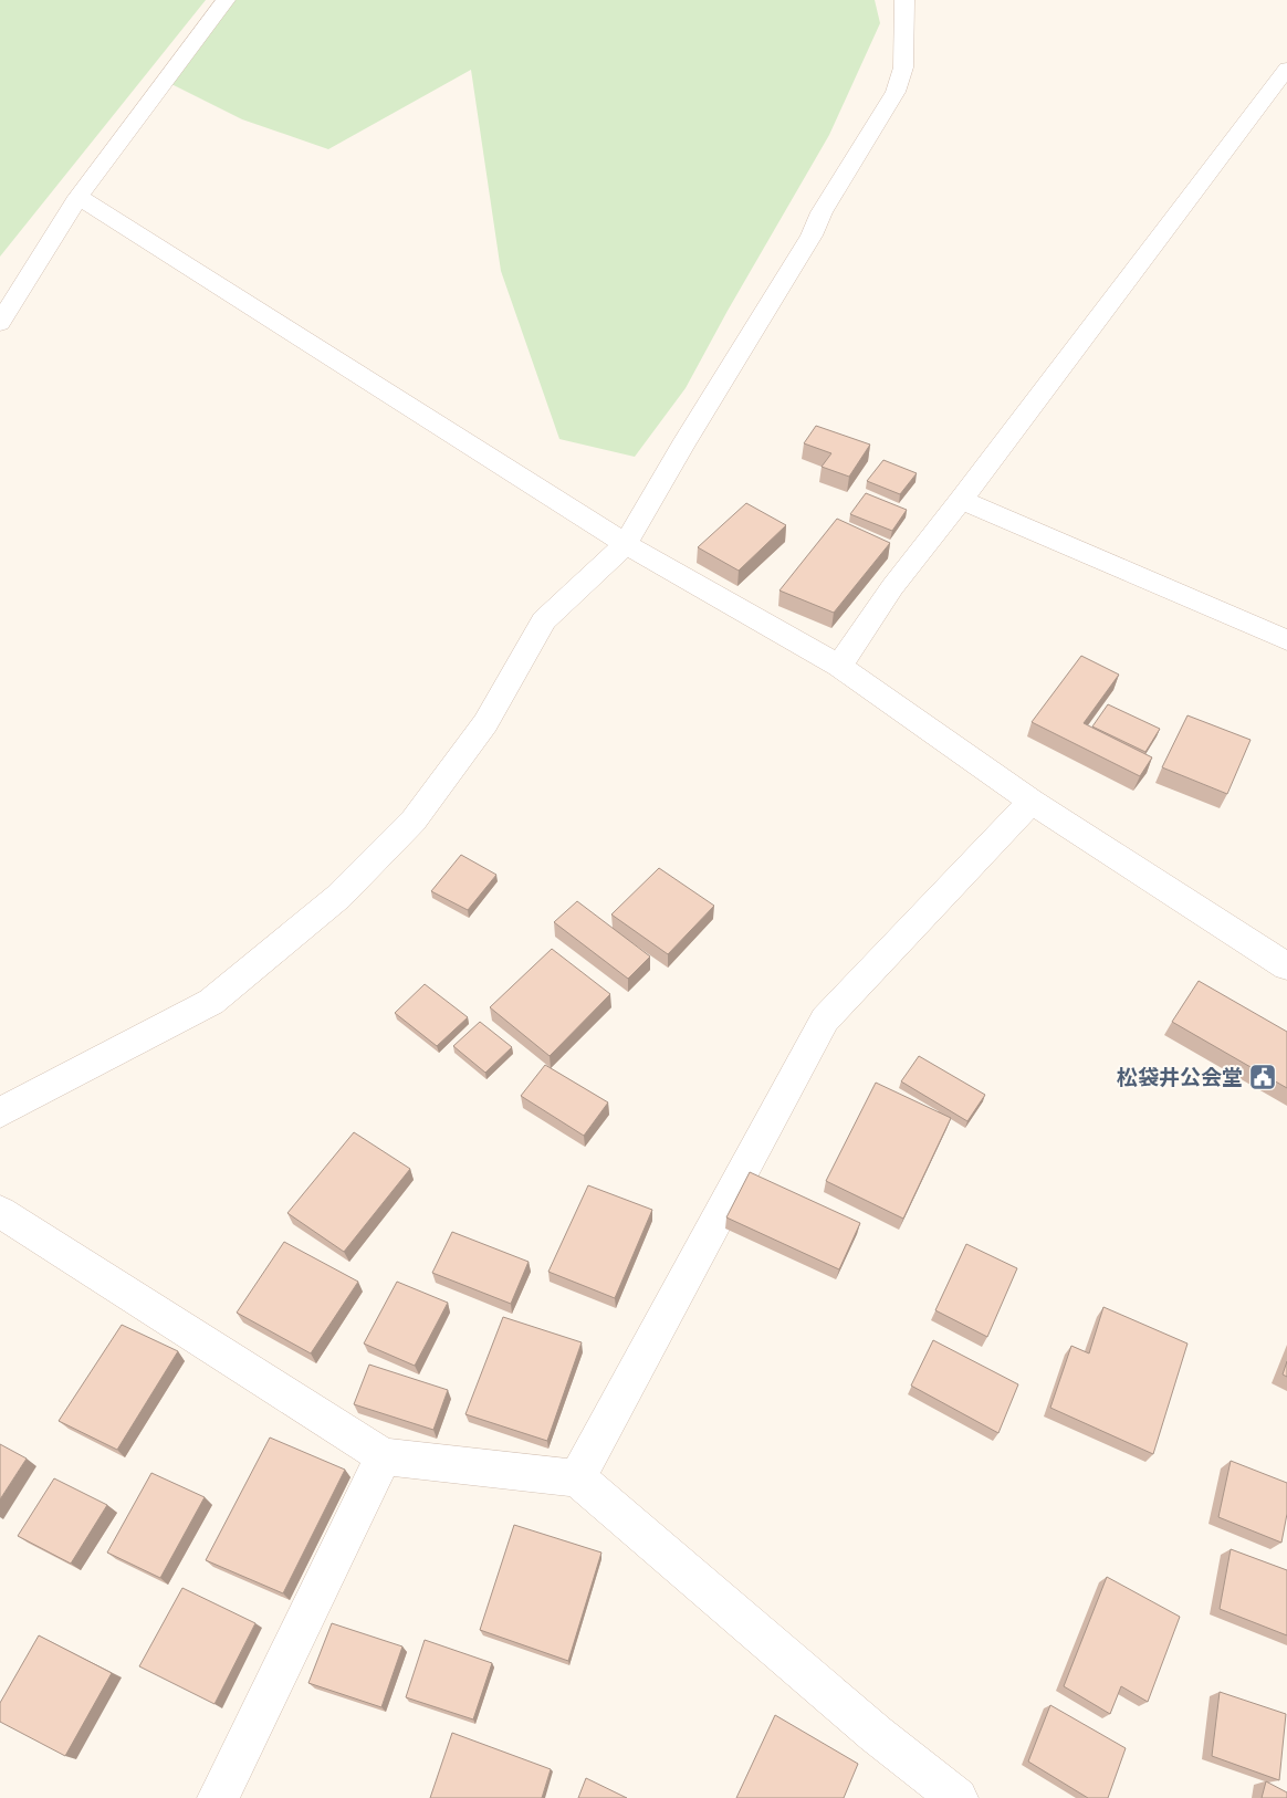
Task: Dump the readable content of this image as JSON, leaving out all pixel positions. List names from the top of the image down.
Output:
{
  "places": {
    "public building": ["松袋井公会堂"]
  }
}
